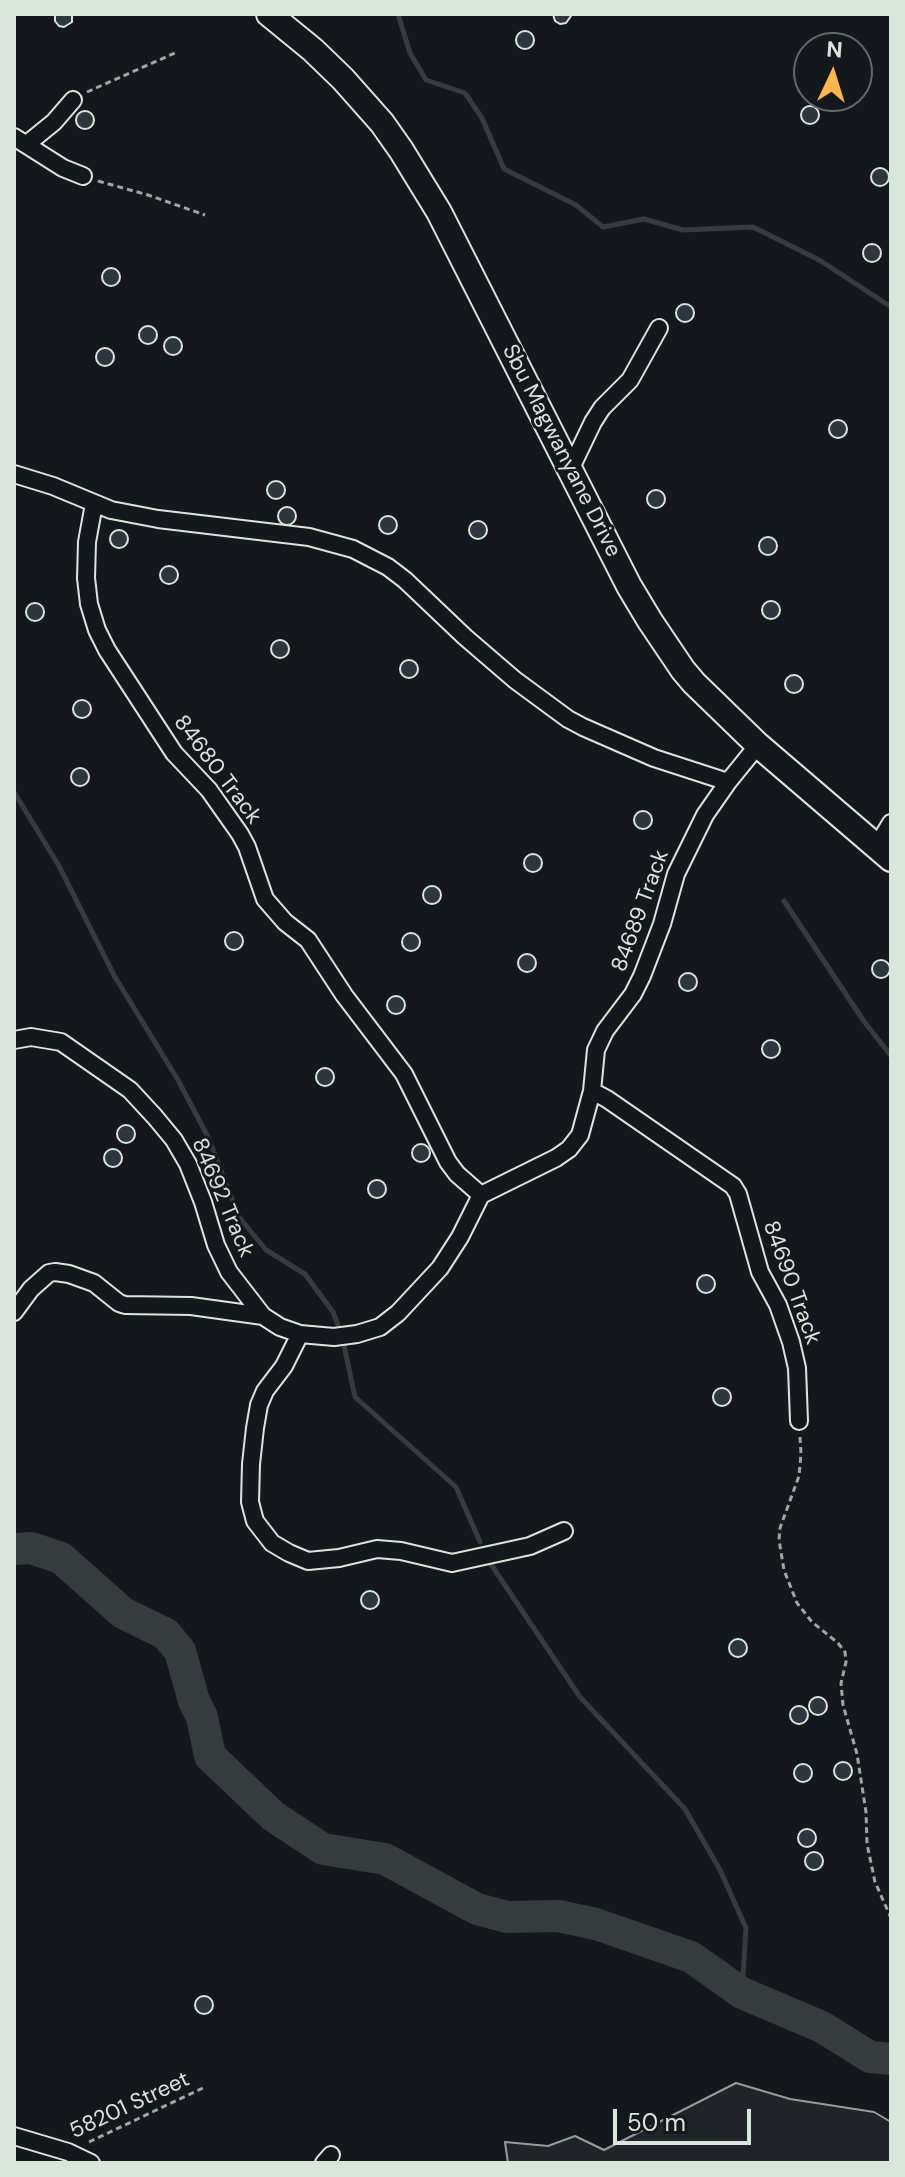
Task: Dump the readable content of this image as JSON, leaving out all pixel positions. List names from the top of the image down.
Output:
{
  "streets": {
    "main road": ["Sbu Magwanyane Drive"],
    "street": [
      "84680 Track",
      "84689 Track",
      "84692 Track",
      "84690 Track"
    ],
    "path": ["58201 Street"]
  },
  "crossings": [
    ["Sbu Magwanyane Drive", "84689 Track"],
    ["84680 Track", "84689 Track"],
    ["84689 Track", "84690 Track"]
  ],
  "scale_bar": "50 m",
  "north": "top"
}
